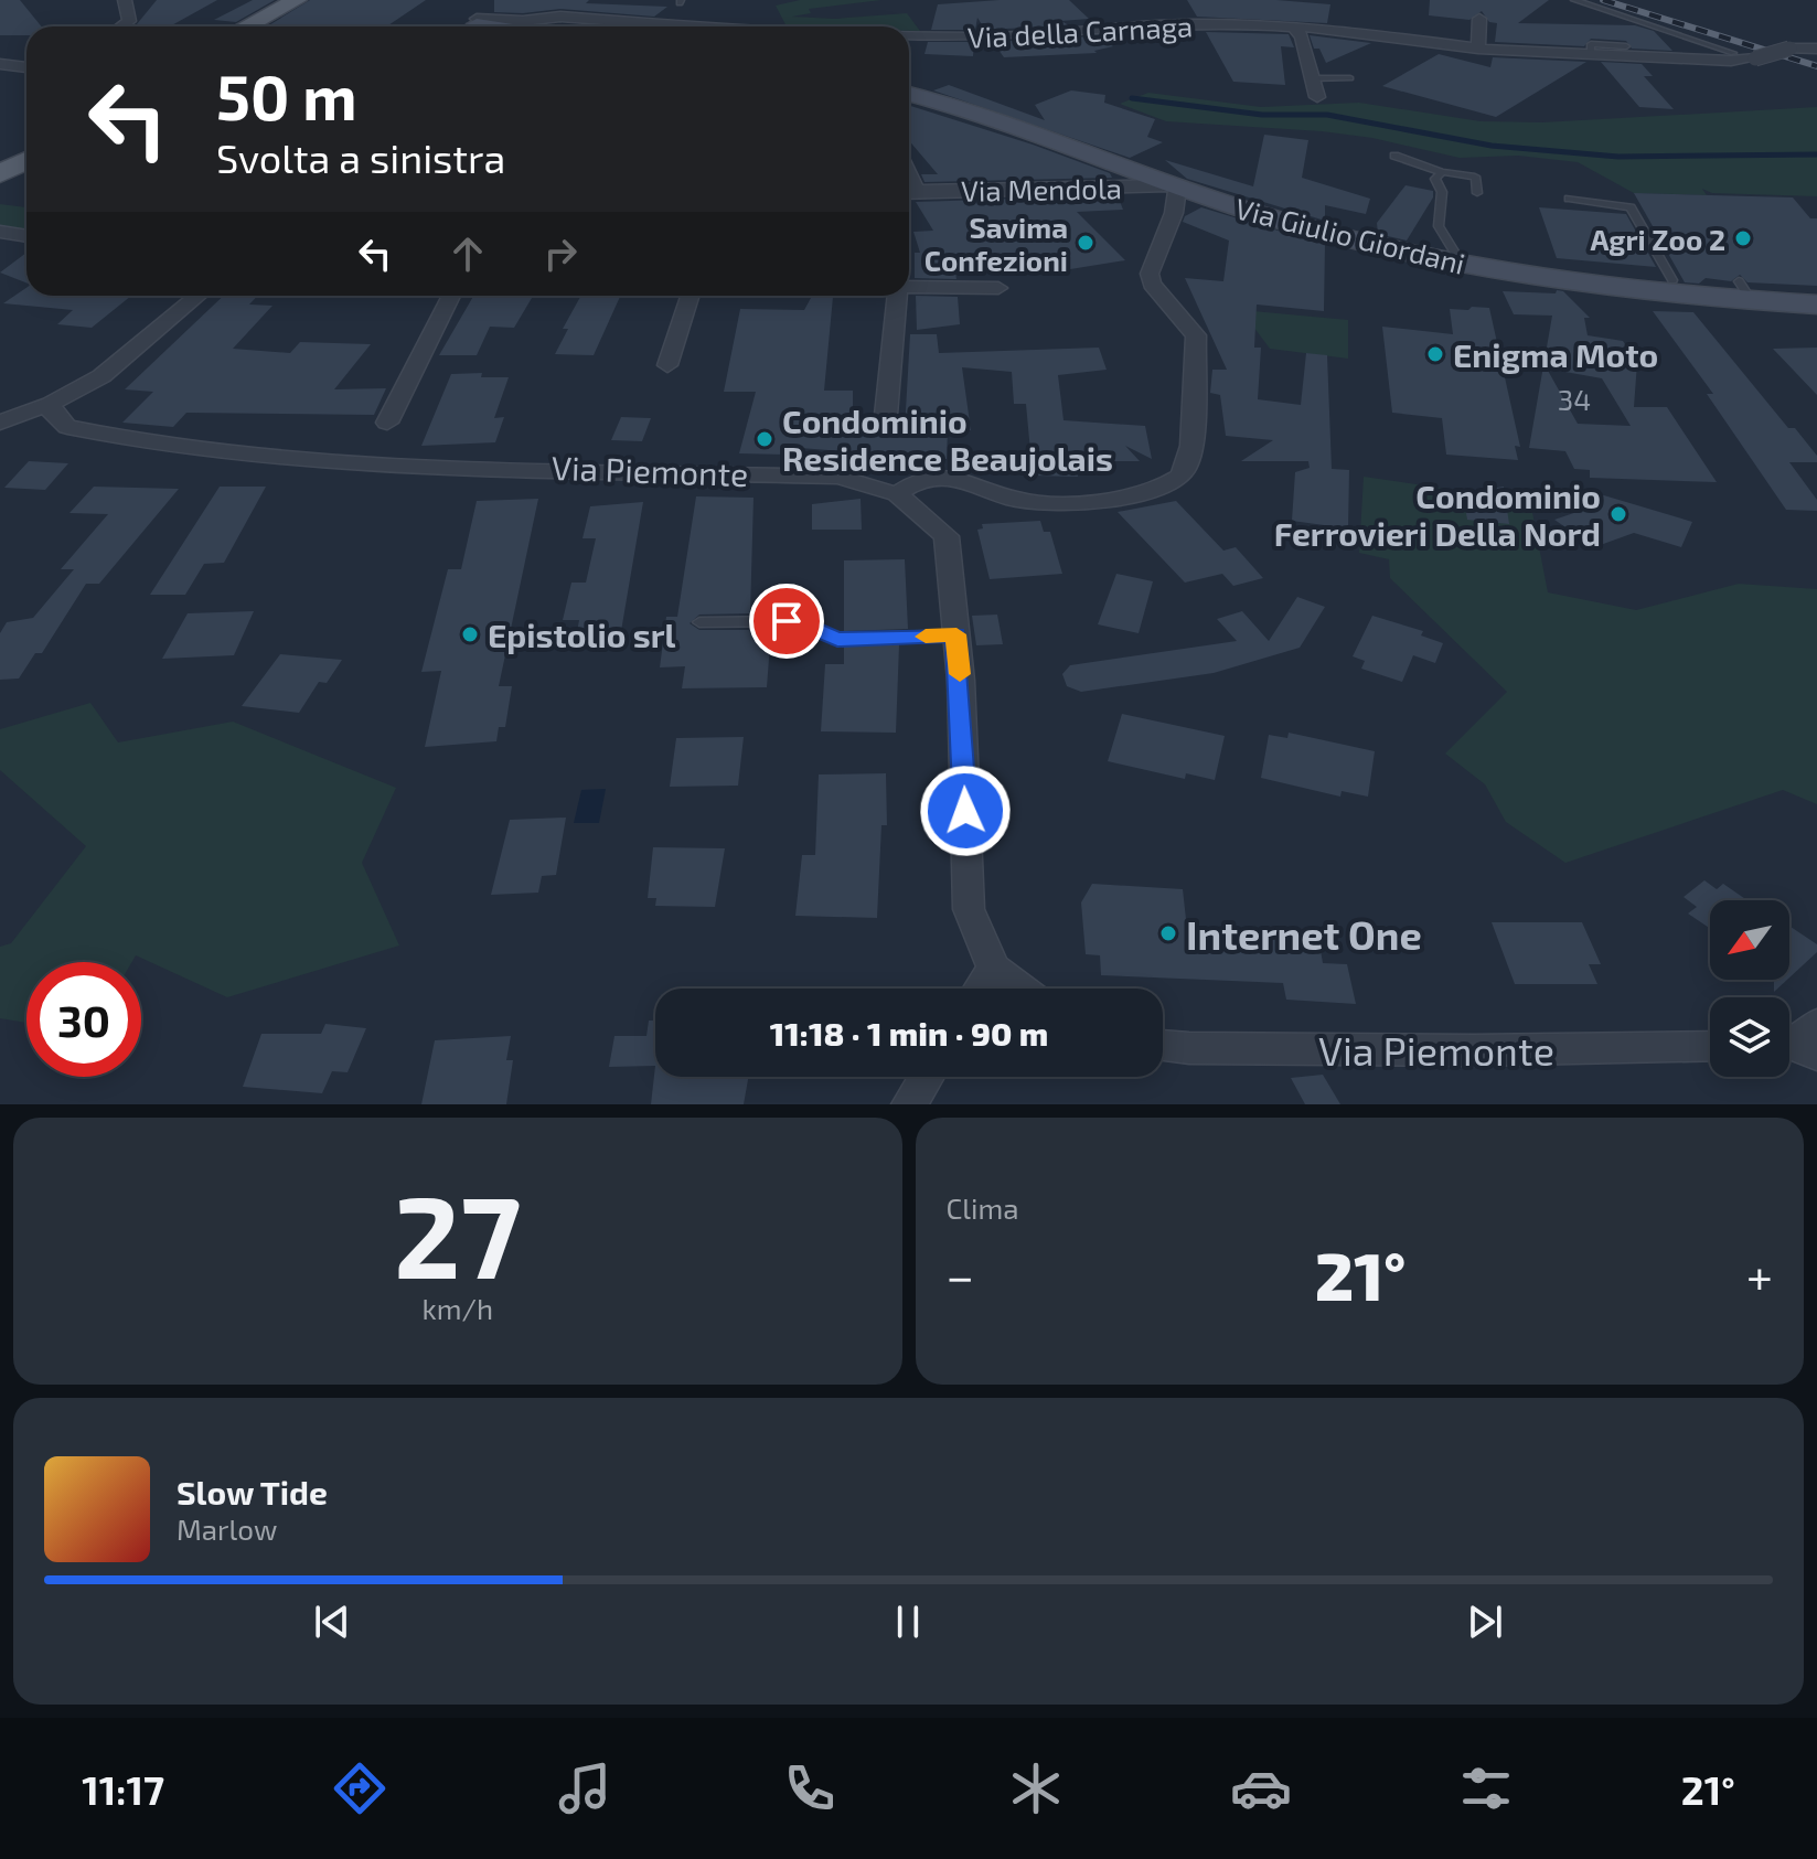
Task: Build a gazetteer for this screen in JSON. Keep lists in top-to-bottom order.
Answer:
{
  "streets": {
    "street": [
      "Via della Carnaga",
      "Via Mendola",
      "Via Giulio Giordani",
      "Via Piemonte"
    ]
  },
  "crossings": [
    ["Via Mendola", "Via Giulio Giordani"]
  ],
  "places": [
    "Agri Zoo 2",
    "Savima Confezioni",
    "Enigma Moto",
    "Condominio Residence Beaujolais",
    "Condominio Ferrovieri Della Nord",
    "Epistolio srl",
    "Internet One"
  ],
  "house_numbers": ["34"],
  "north": "bottom left",
  "page": {
    "turn": ["50 m", "Svolta a sinistra"],
    "limit": "30",
    "trip": "11:18 · 1 min · 90 m",
    "tile": [
      ["27", "km/h"],
      "Clima"
    ],
    "heat": ["−", "21°", "+"],
    "song": ["Slow Tide", "Marlow"],
    "tabs": ["11:17", "21°"]
  }
}
